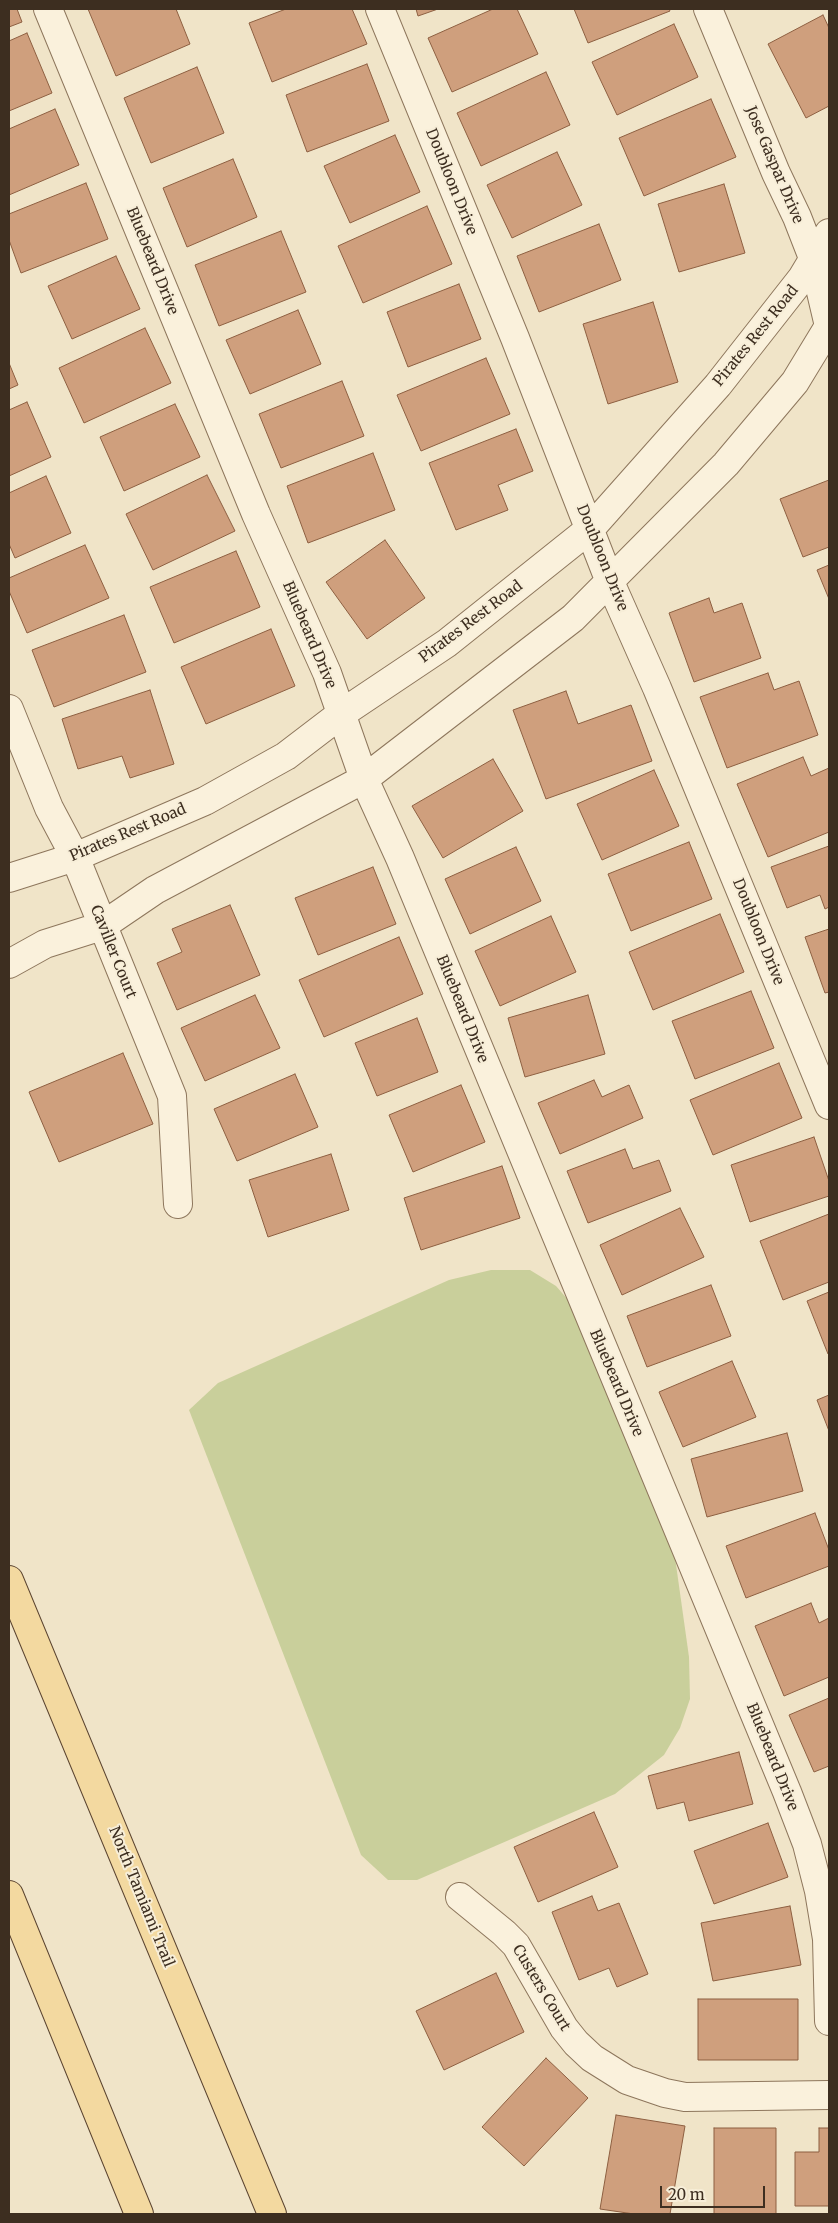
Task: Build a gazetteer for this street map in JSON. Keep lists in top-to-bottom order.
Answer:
{
  "streets": {
    "main road": ["North Tamiami Trail"],
    "street": [
      "Jose Gaspar Drive",
      "Doubloon Drive",
      "Bluebeard Drive",
      "Pirates Rest Road",
      "Caviller Court",
      "Custers Court"
    ]
  },
  "crossings": [
    ["Jose Gaspar Drive", "Pirates Rest Road"],
    ["Doubloon Drive", "Pirates Rest Road"],
    ["Bluebeard Drive", "Pirates Rest Road"],
    ["Pirates Rest Road", "Caviller Court"]
  ],
  "scale_bar": "20 m"
}
